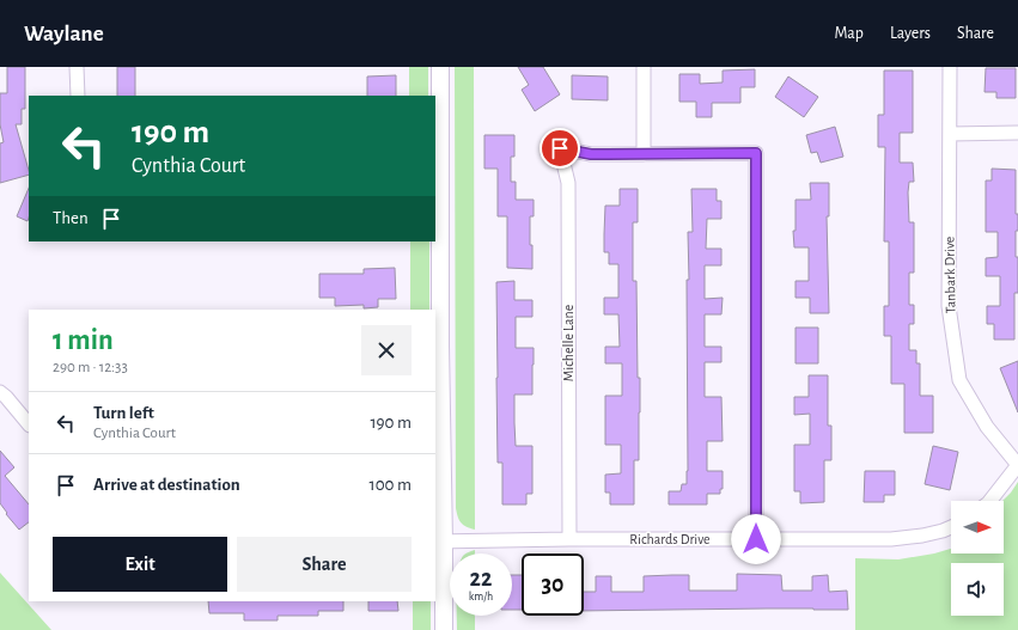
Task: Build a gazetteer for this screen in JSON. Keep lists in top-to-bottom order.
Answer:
{
  "streets": {
    "street": ["Tanbark Drive", "Michelle Lane", "Richards Drive"]
  },
  "crossings": [
    ["Michelle Lane", "Richards Drive"]
  ],
  "north": "right",
  "page": {
    "header": "Waylane",
    "nav": ["Map", "Layers", "Share"],
    "turn": ["190 m", "Cynthia Court"],
    "then": "Then",
    "heading": ["1 min", "290 m · 12:33"],
    "list": [
      {
        "name": "Turn left",
        "note": "Cynthia Court",
        "value": "190 m"
      },
      {
        "name": "Arrive at destination",
        "value": "100 m"
      }
    ],
    "buttons": ["Exit", "Share"],
    "speed": "22 km/h",
    "limit": "30"
  }
}
